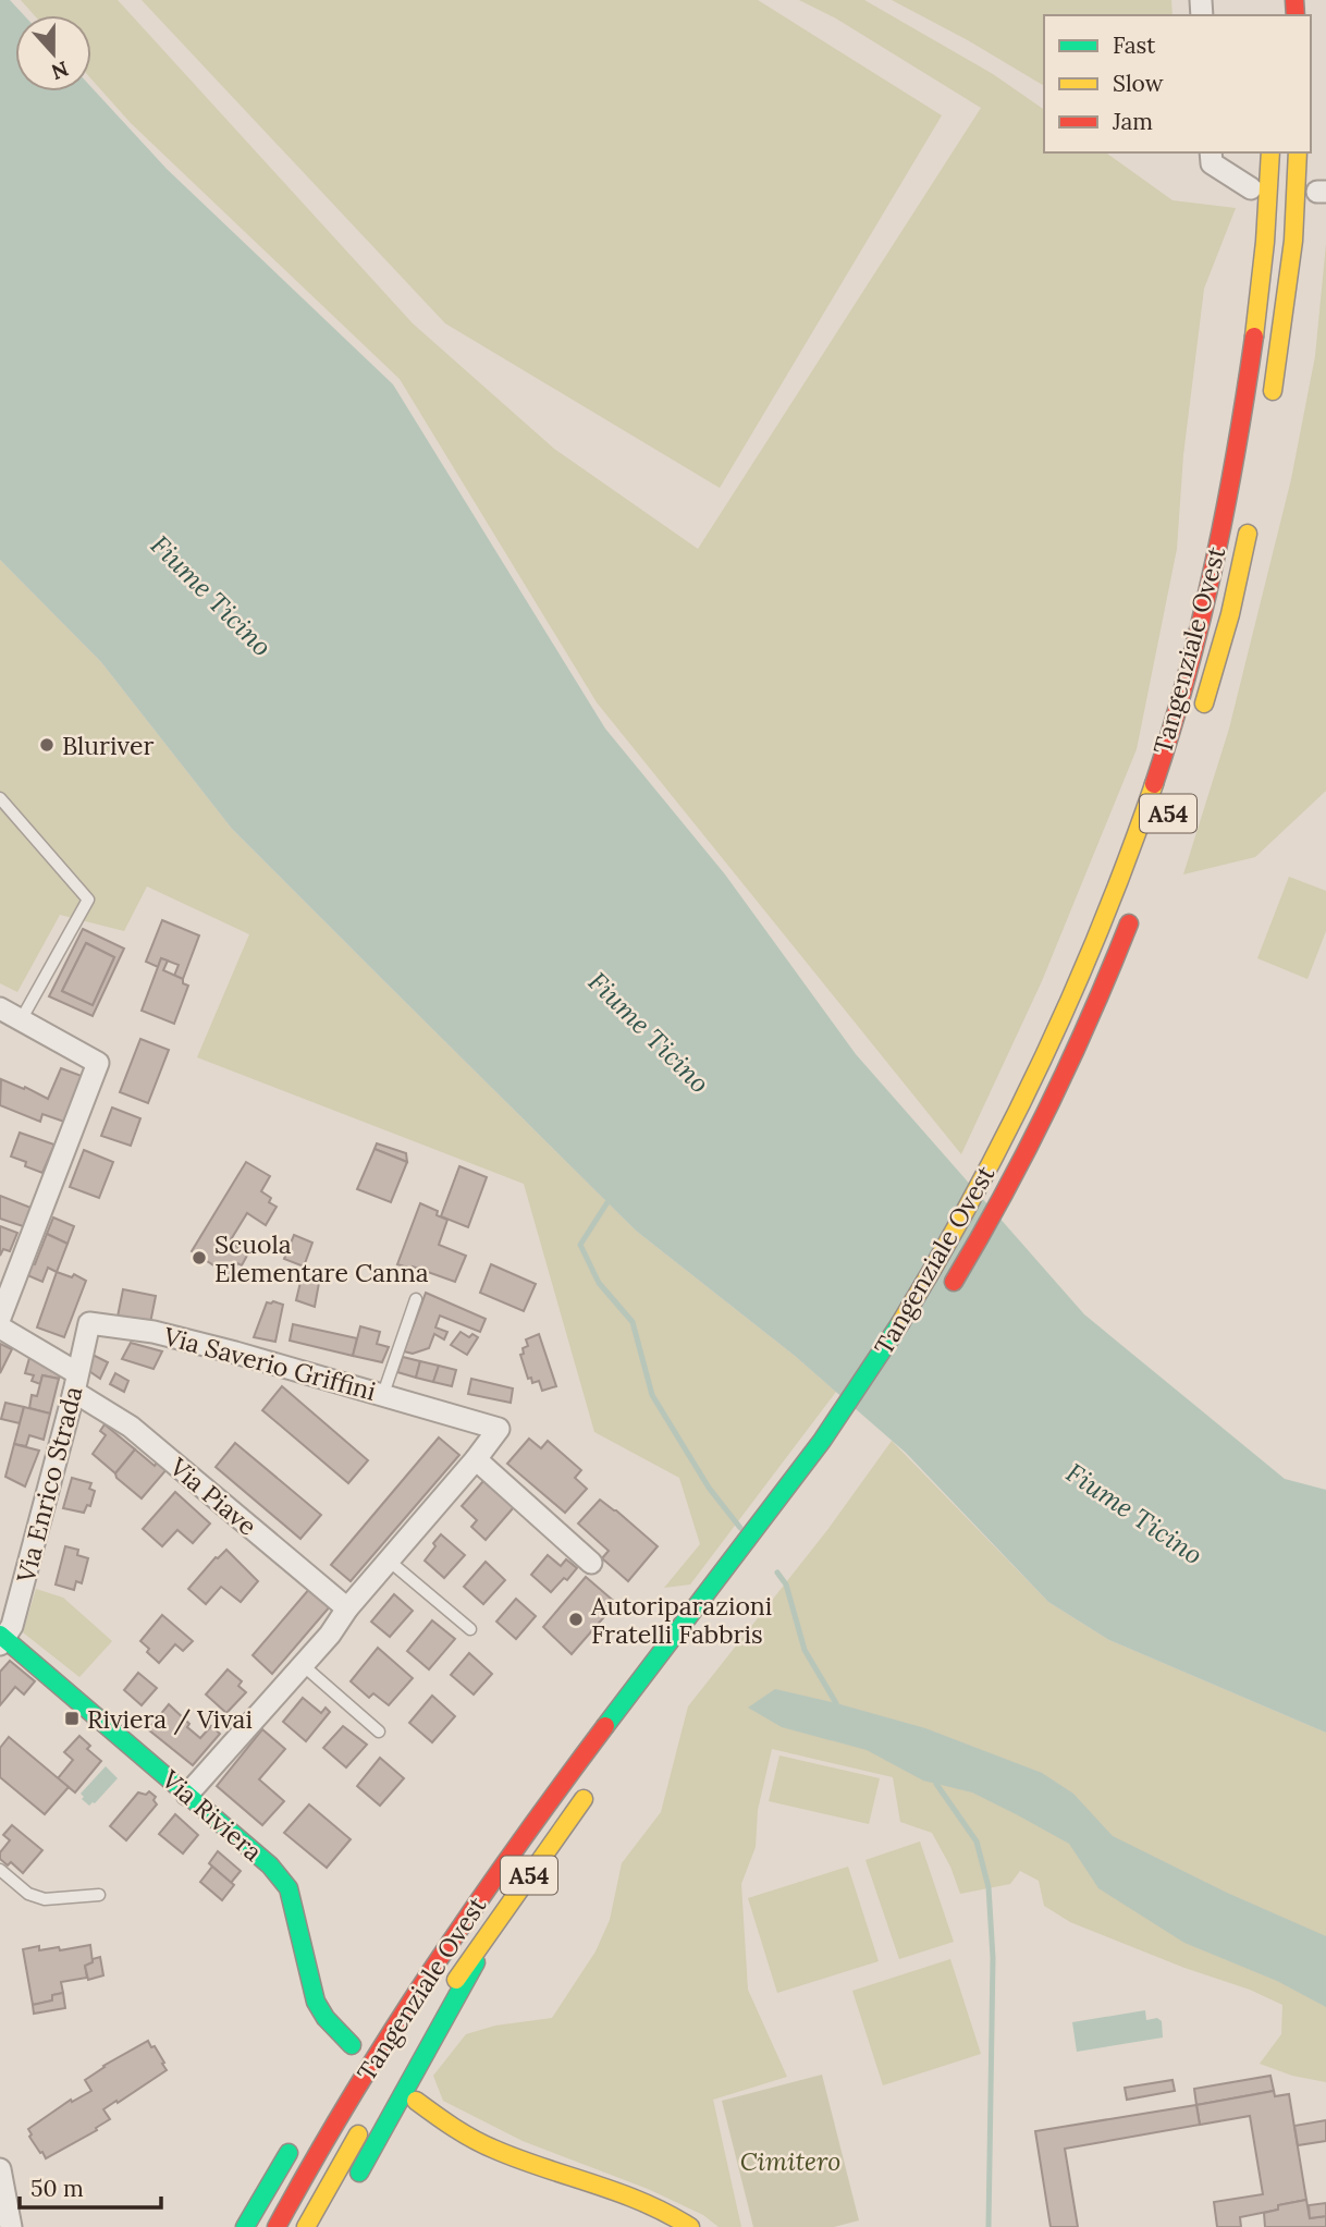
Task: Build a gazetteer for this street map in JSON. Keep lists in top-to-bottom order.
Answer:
{
  "streets": {
    "main road": ["Tangenziale Ovest", "A54", "Via Riviera"],
    "street": ["Via Saverio Griffini", "Via Enrico Strada", "Via Piave"]
  },
  "crossings": [
    ["Via Saverio Griffini", "Via Enrico Strada"],
    ["Via Saverio Griffini", "Via Piave"],
    ["Via Enrico Strada", "Via Piave"],
    ["Via Enrico Strada", "Via Riviera"]
  ],
  "water": ["Fiume Ticino"],
  "parks": ["Cimitero"],
  "places": {
    "other": ["Bluriver", "Scuola Elementare Canna", "Autoriparazioni Fratelli Fabbris"],
    "transit": ["Riviera / Vivai"]
  },
  "legend": ["Fast", "Slow", "Jam"],
  "scale_bar": "50 m",
  "north": "bottom"
}
